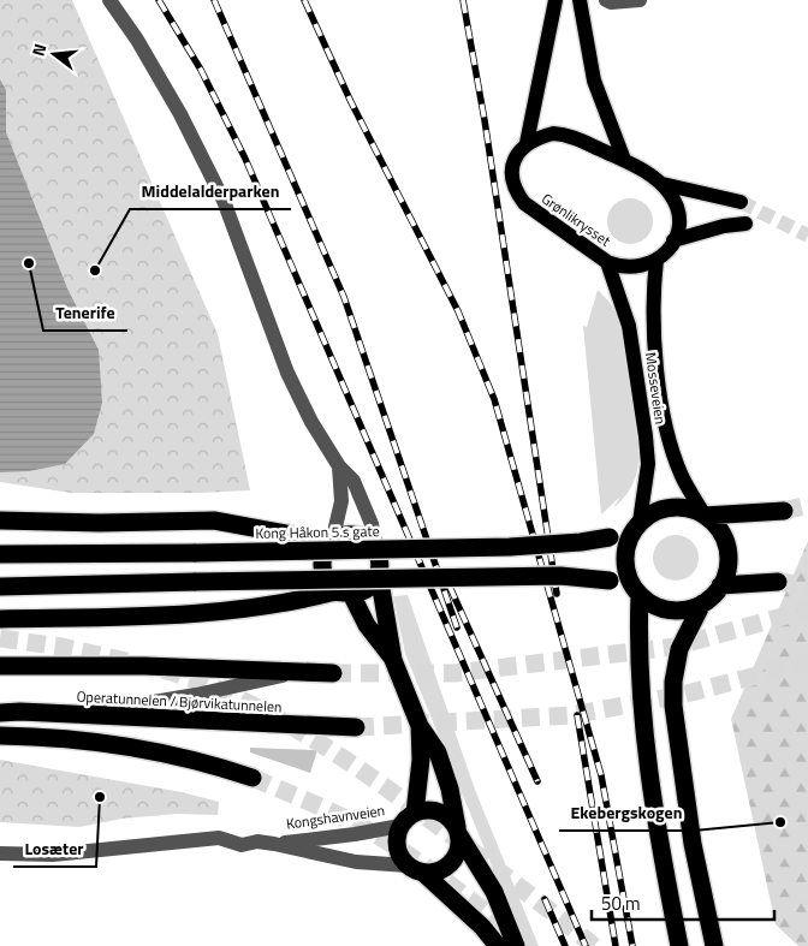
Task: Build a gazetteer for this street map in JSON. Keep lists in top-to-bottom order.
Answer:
{
  "streets": {
    "highway": ["Kong Håkon 5.s gate", "Operatunnelen / Bjørvikatunnelen"],
    "main road": ["Grønlikrysset", "Mosseveien"],
    "street": ["Kongshavnveien"]
  },
  "crossings": [
    ["Grønlikrysset", "Mosseveien"],
    ["Mosseveien", "Kong Håkon 5.s gate"]
  ],
  "places": [
    "Tenerife",
    "Middelalderparken",
    "Losæter",
    "Ekebergskogen"
  ],
  "scale_bar": "50 m",
  "north": "left"
}
